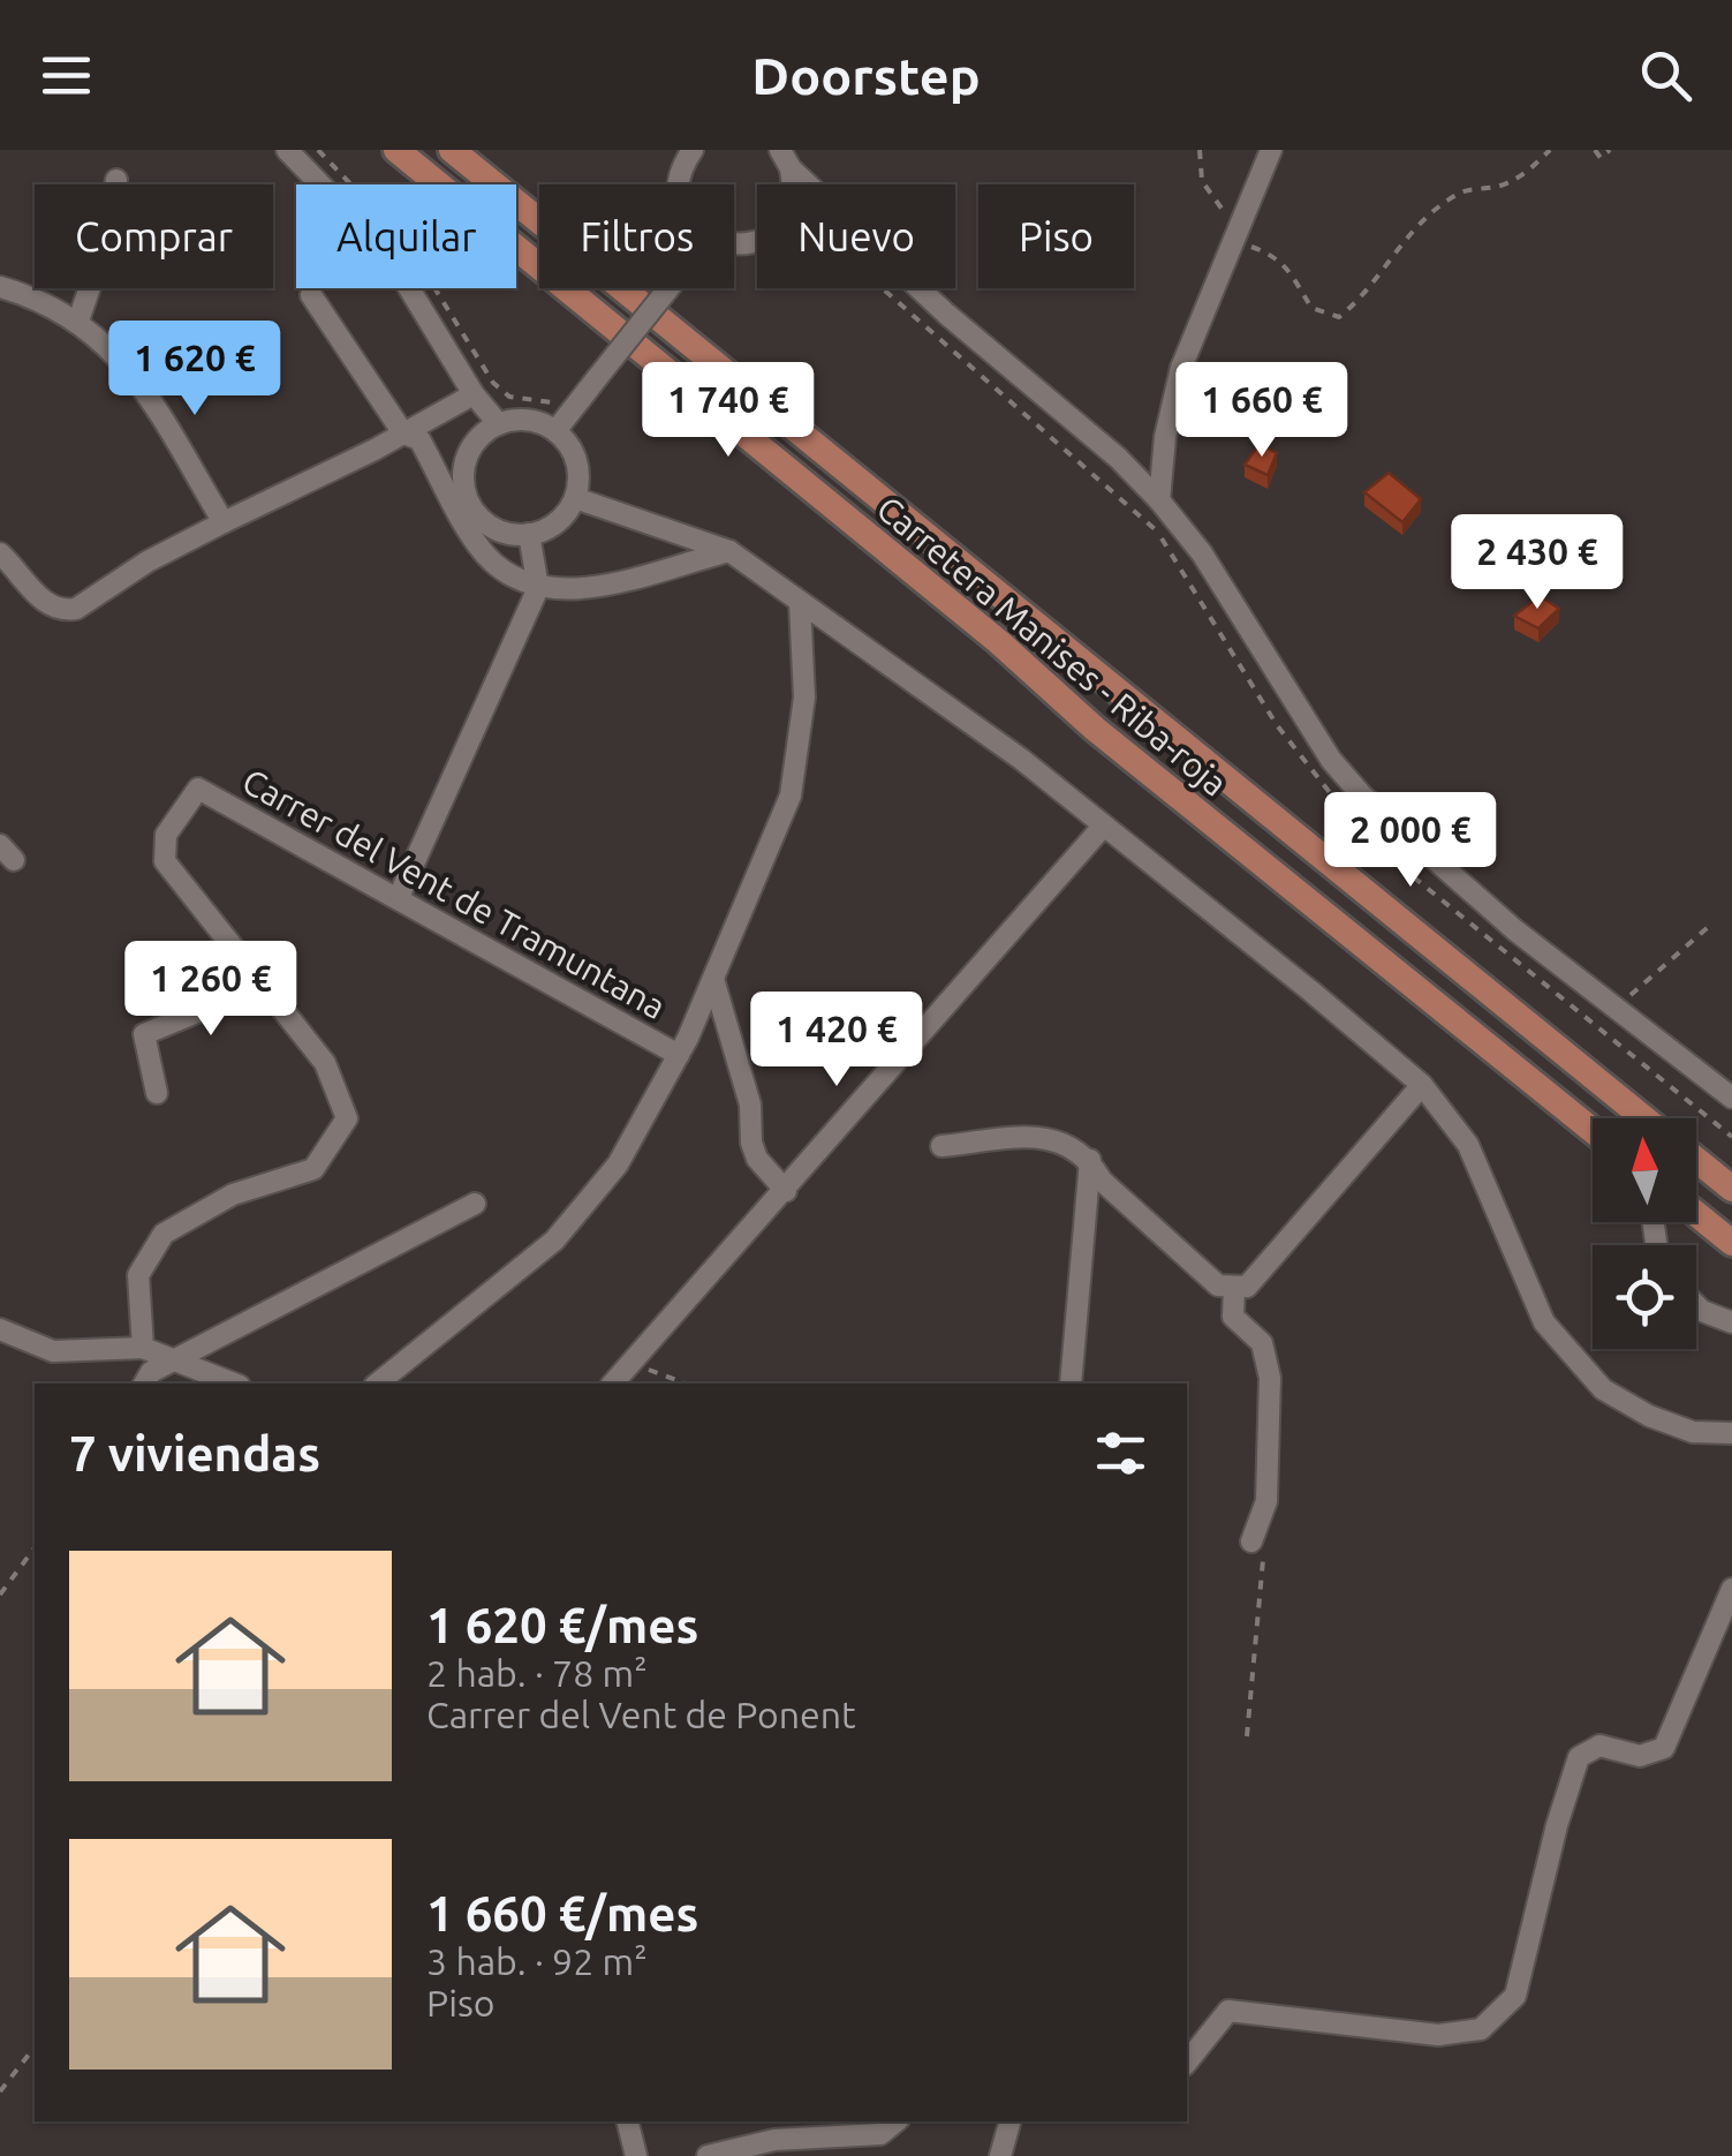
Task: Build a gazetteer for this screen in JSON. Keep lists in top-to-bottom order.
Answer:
{
  "streets": {
    "main road": ["Carretera Manises - Riba-roja"],
    "street": ["Carrer del Vent de Tramuntana"]
  },
  "north": "top",
  "page": {
    "header": "Doorstep",
    "chip": [
      "Comprar",
      "Alquilar",
      "Filtros",
      "Nuevo",
      "Piso"
    ],
    "price": [
      "1 620 €",
      "1 740 €",
      "1 660 €",
      "2 430 €",
      "2 000 €",
      "1 260 €",
      "1 420 €"
    ],
    "heading": "7 viviendas",
    "list": [
      {
        "name": "1 620 €/mes",
        "note": "2 hab. · 78 m² · Carrer del Vent de Ponent"
      },
      {
        "name": "1 660 €/mes",
        "note": "3 hab. · 92 m² · Piso"
      }
    ]
  }
}
